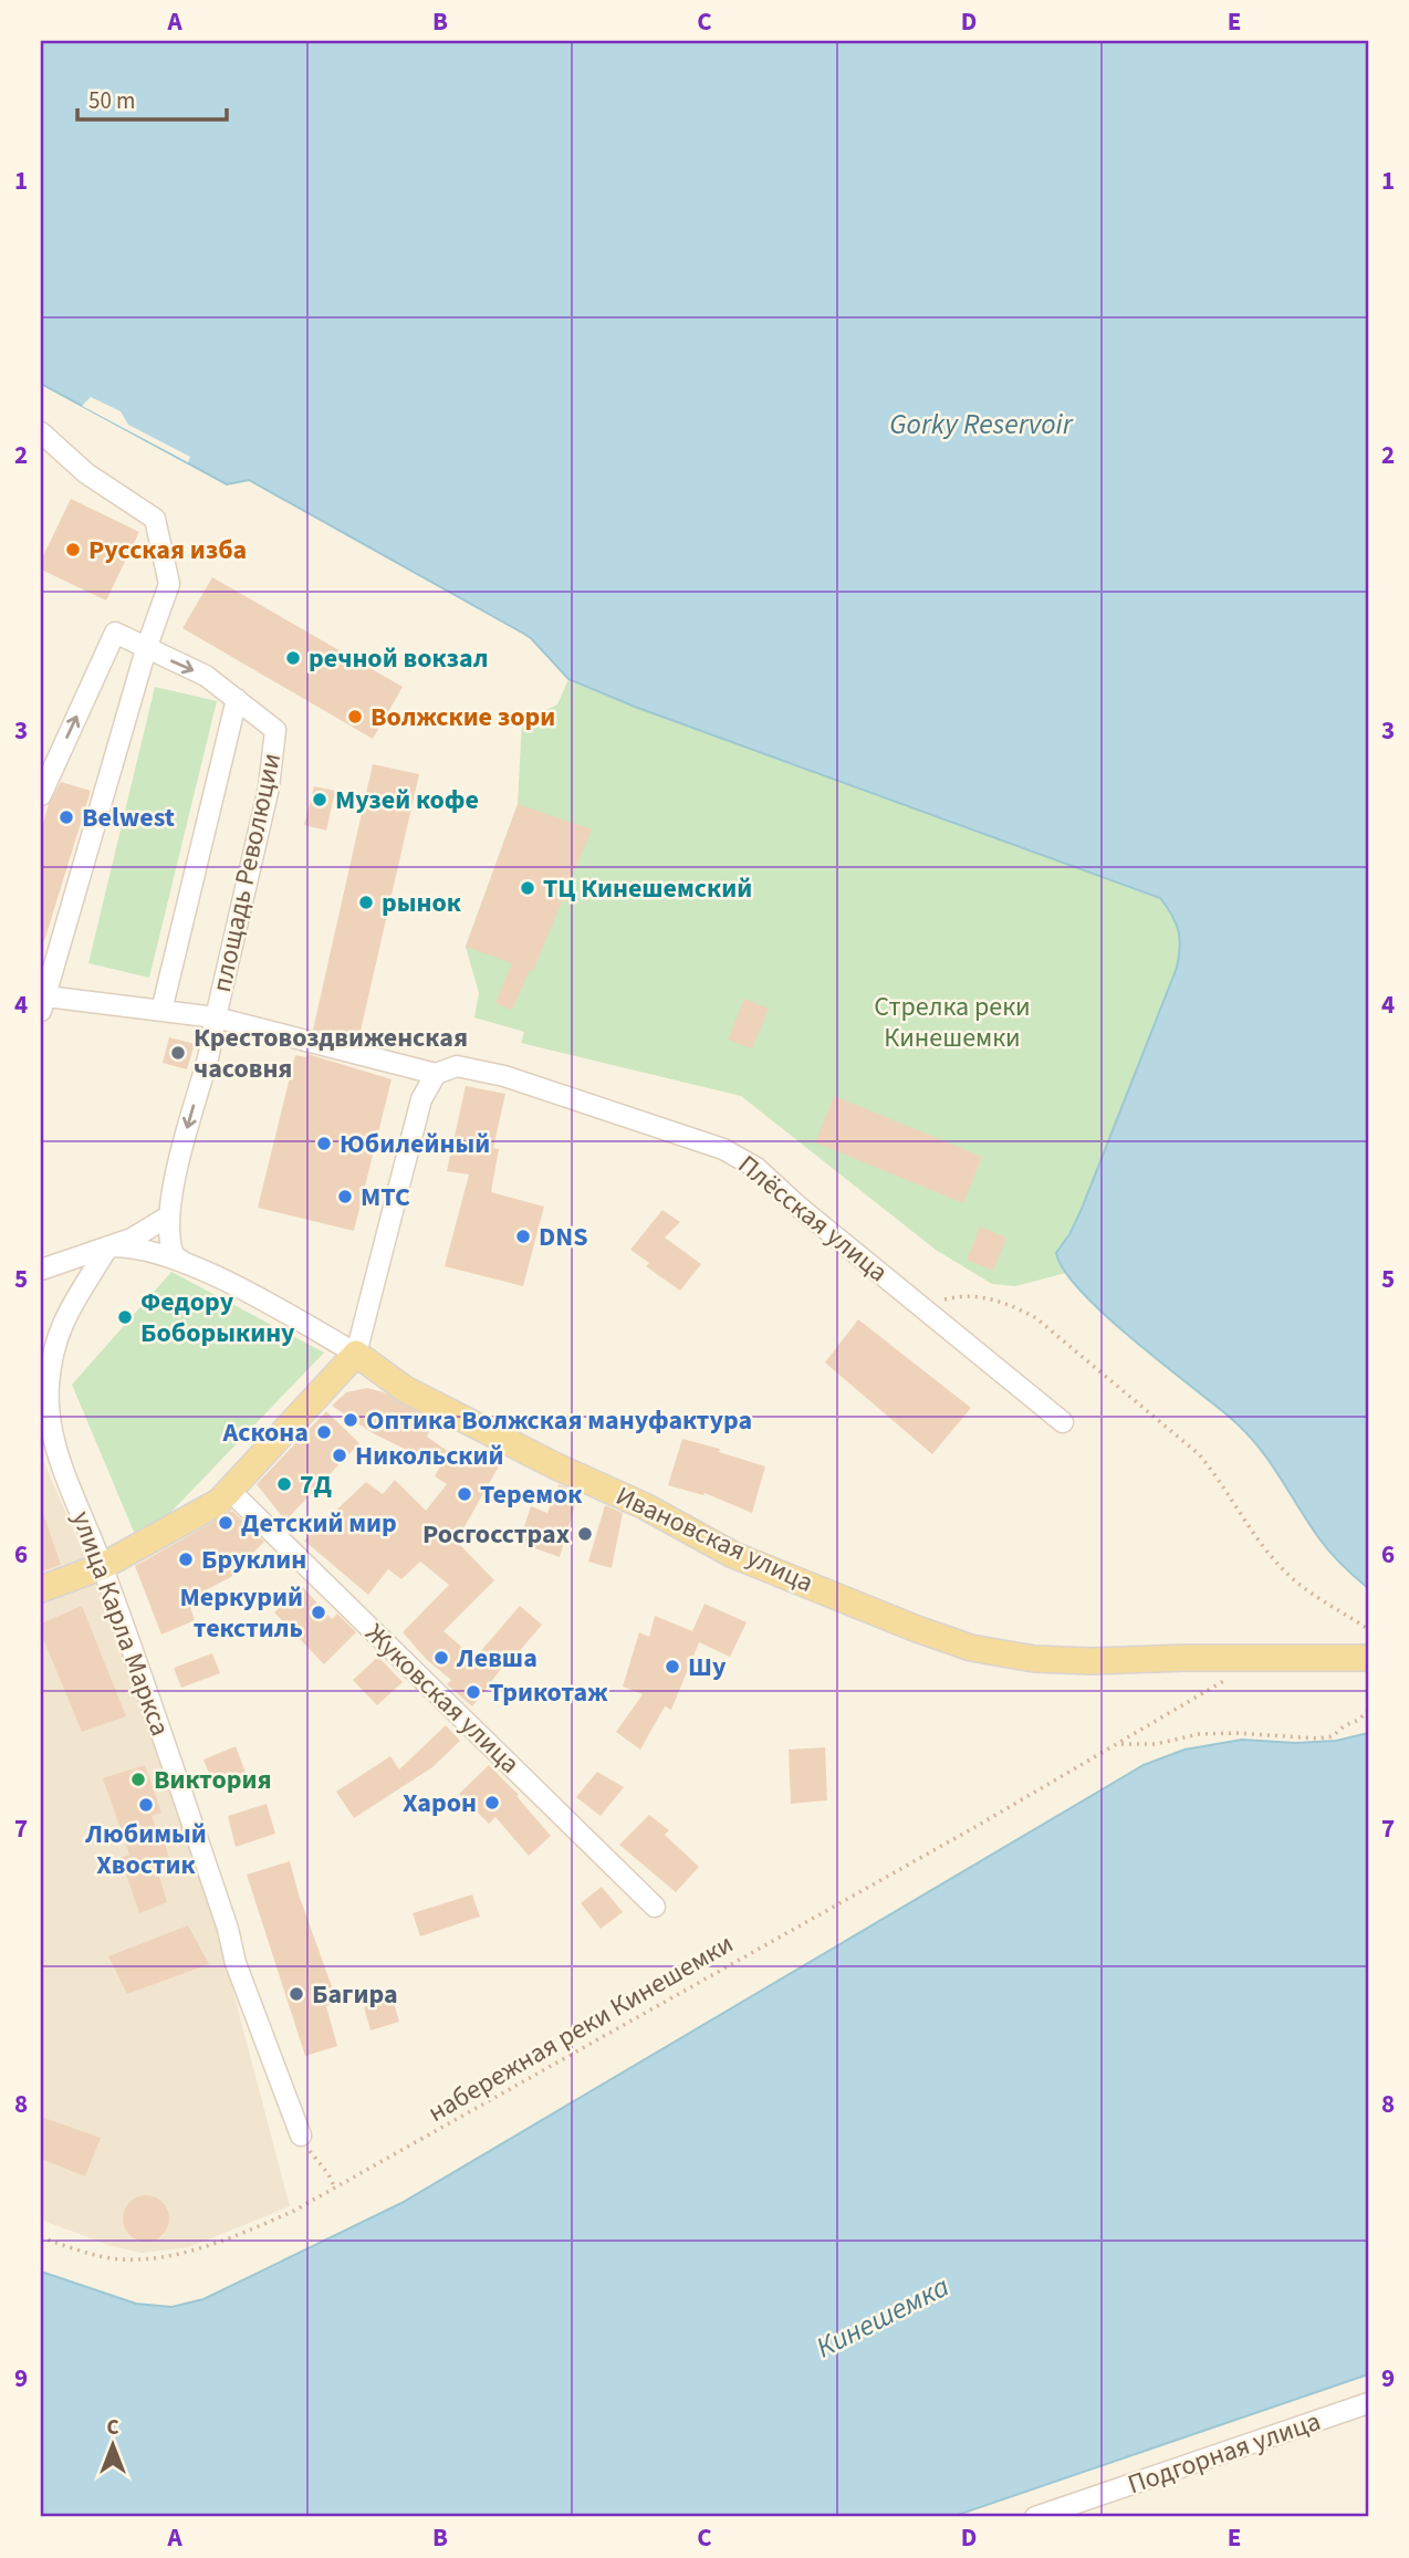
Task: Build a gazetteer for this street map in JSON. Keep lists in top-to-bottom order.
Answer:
{
  "streets": {
    "main road": ["Ивановская улица"],
    "street": [
      "площадь Революции",
      "Плёсская улица",
      "улица Карла Маркса",
      "Жуковская улица",
      "Подгорная улица"
    ],
    "path": ["набережная реки Кинешемки"]
  },
  "crossings": [
    ["площадь Революции", "Плёсская улица"],
    ["Ивановская улица", "улица Карла Маркса"]
  ],
  "water": ["Gorky Reservoir", "Кинешемка"],
  "parks": ["Стрелка реки Кинешемки"],
  "places": [
    "Русская изба",
    "речной вокзал",
    "Волжские зори",
    "Музей кофе",
    "Belwest",
    "ТЦ Кинешемский",
    "рынок",
    "Крестовоздвиженская часовня",
    "Юбилейный",
    "МТС",
    "DNS",
    "Федору Боборыкину",
    "Оптика Волжская мануфактура",
    "Аскона",
    "Никольский",
    "7Д",
    "Теремок",
    "Детский мир",
    "Росгосстрах",
    "Бруклин",
    "Меркурий текстиль",
    "Левша",
    "Шу",
    "Трикотаж",
    "Виктория",
    "Харон",
    "Любимый Хвостик",
    "Багира"
  ],
  "scale_bar": "50 m",
  "north": "top",
  "grid": {
    "columns": [
      "A",
      "B",
      "C",
      "D",
      "E"
    ],
    "rows": [
      "1",
      "2",
      "3",
      "4",
      "5",
      "6",
      "7",
      "8",
      "9"
    ]
  }
}
